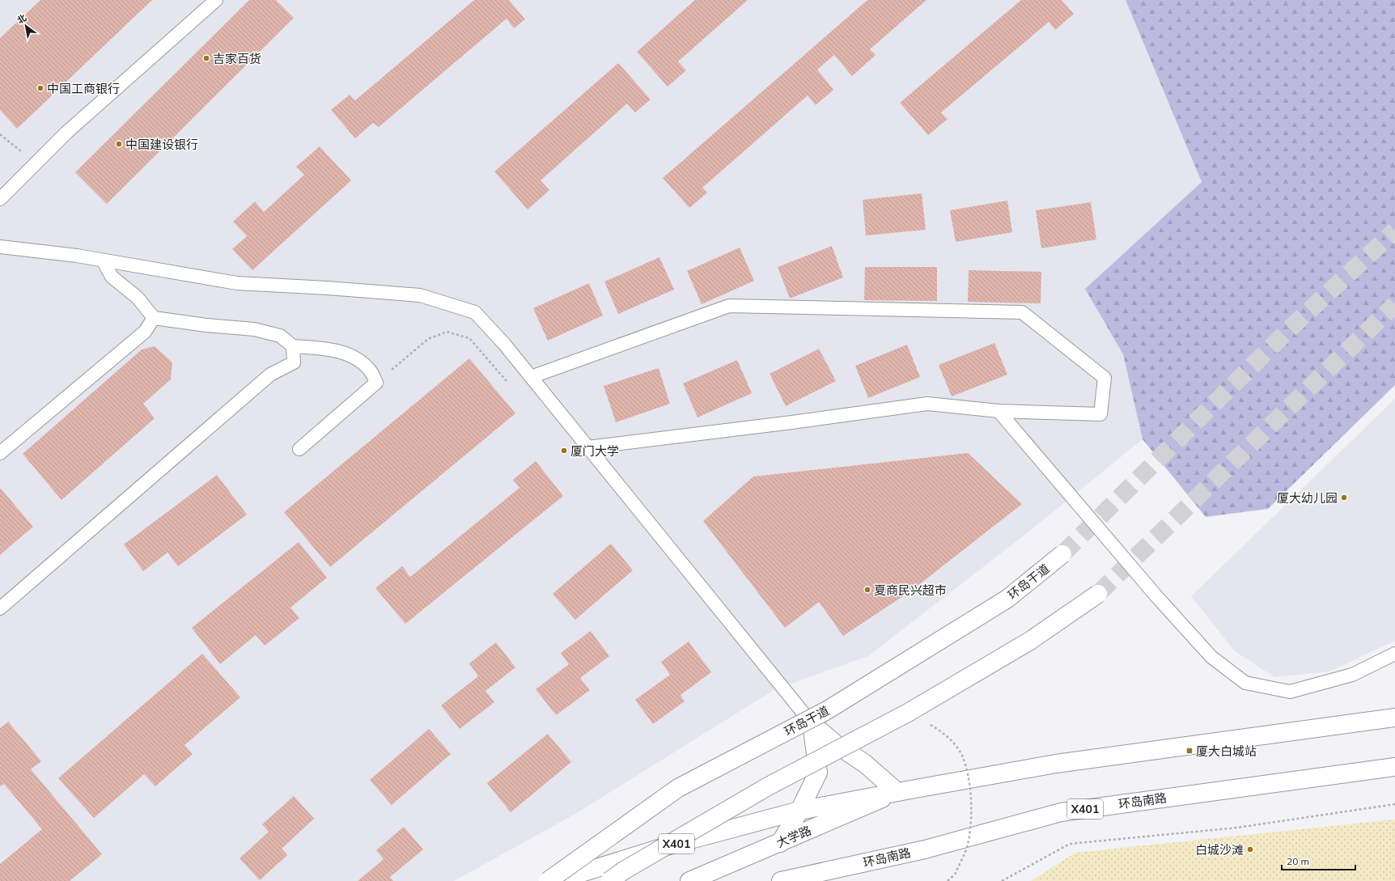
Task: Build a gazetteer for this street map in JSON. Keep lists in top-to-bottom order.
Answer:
{
  "streets": {
    "main road": [
      "环岛干道",
      "环岛南路",
      "X401",
      "大学路"
    ]
  },
  "crossings": [
    ["X401", "大学路"]
  ],
  "places": {
    "other": [
      "吉家百货",
      "中国工商银行",
      "中国建设银行",
      "厦门大学",
      "厦大幼儿园",
      "夏商民兴超市",
      "白城沙滩"
    ],
    "transit": ["厦大白城站"]
  },
  "scale_bar": "20 m",
  "north": "top left"
}
